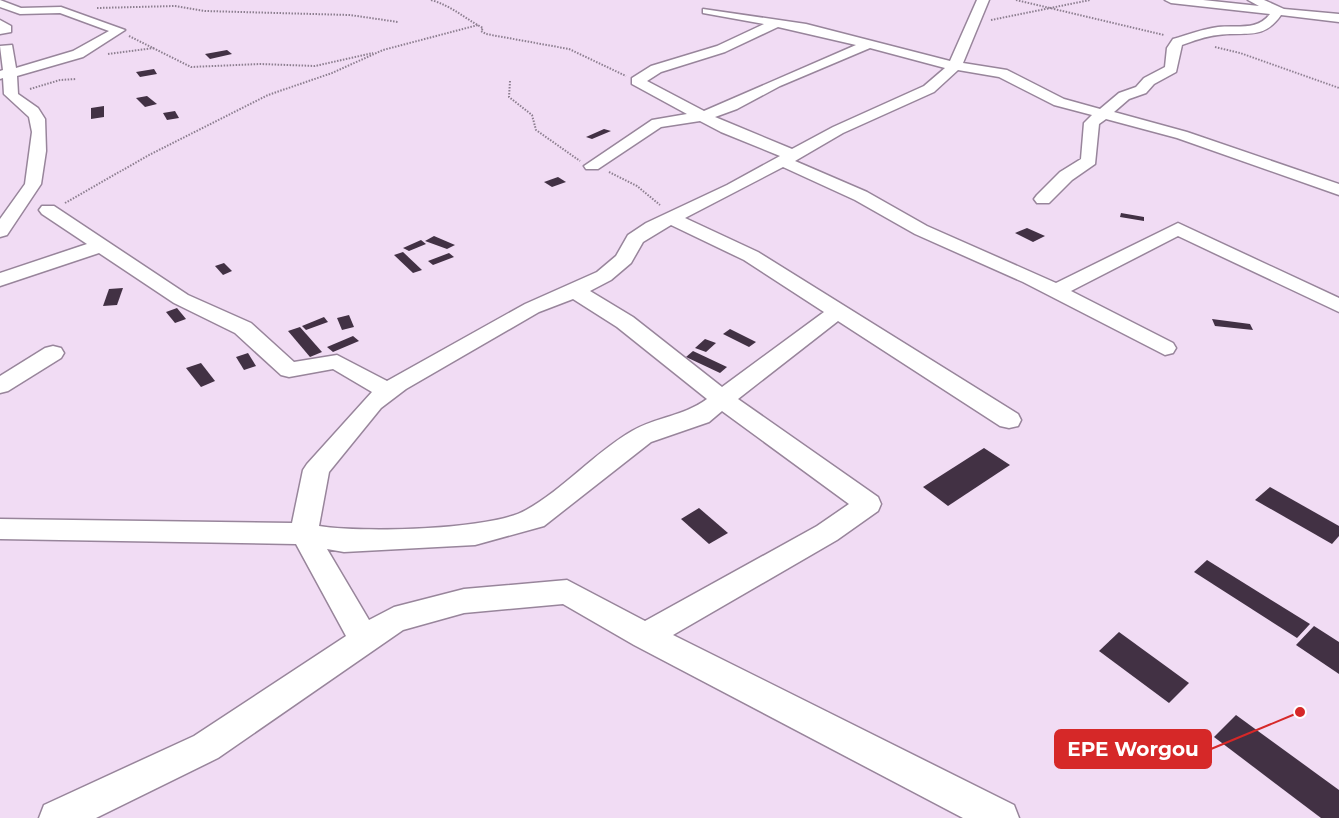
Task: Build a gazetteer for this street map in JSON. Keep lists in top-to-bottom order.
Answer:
{
  "places": ["EPE Worgou"]
}
